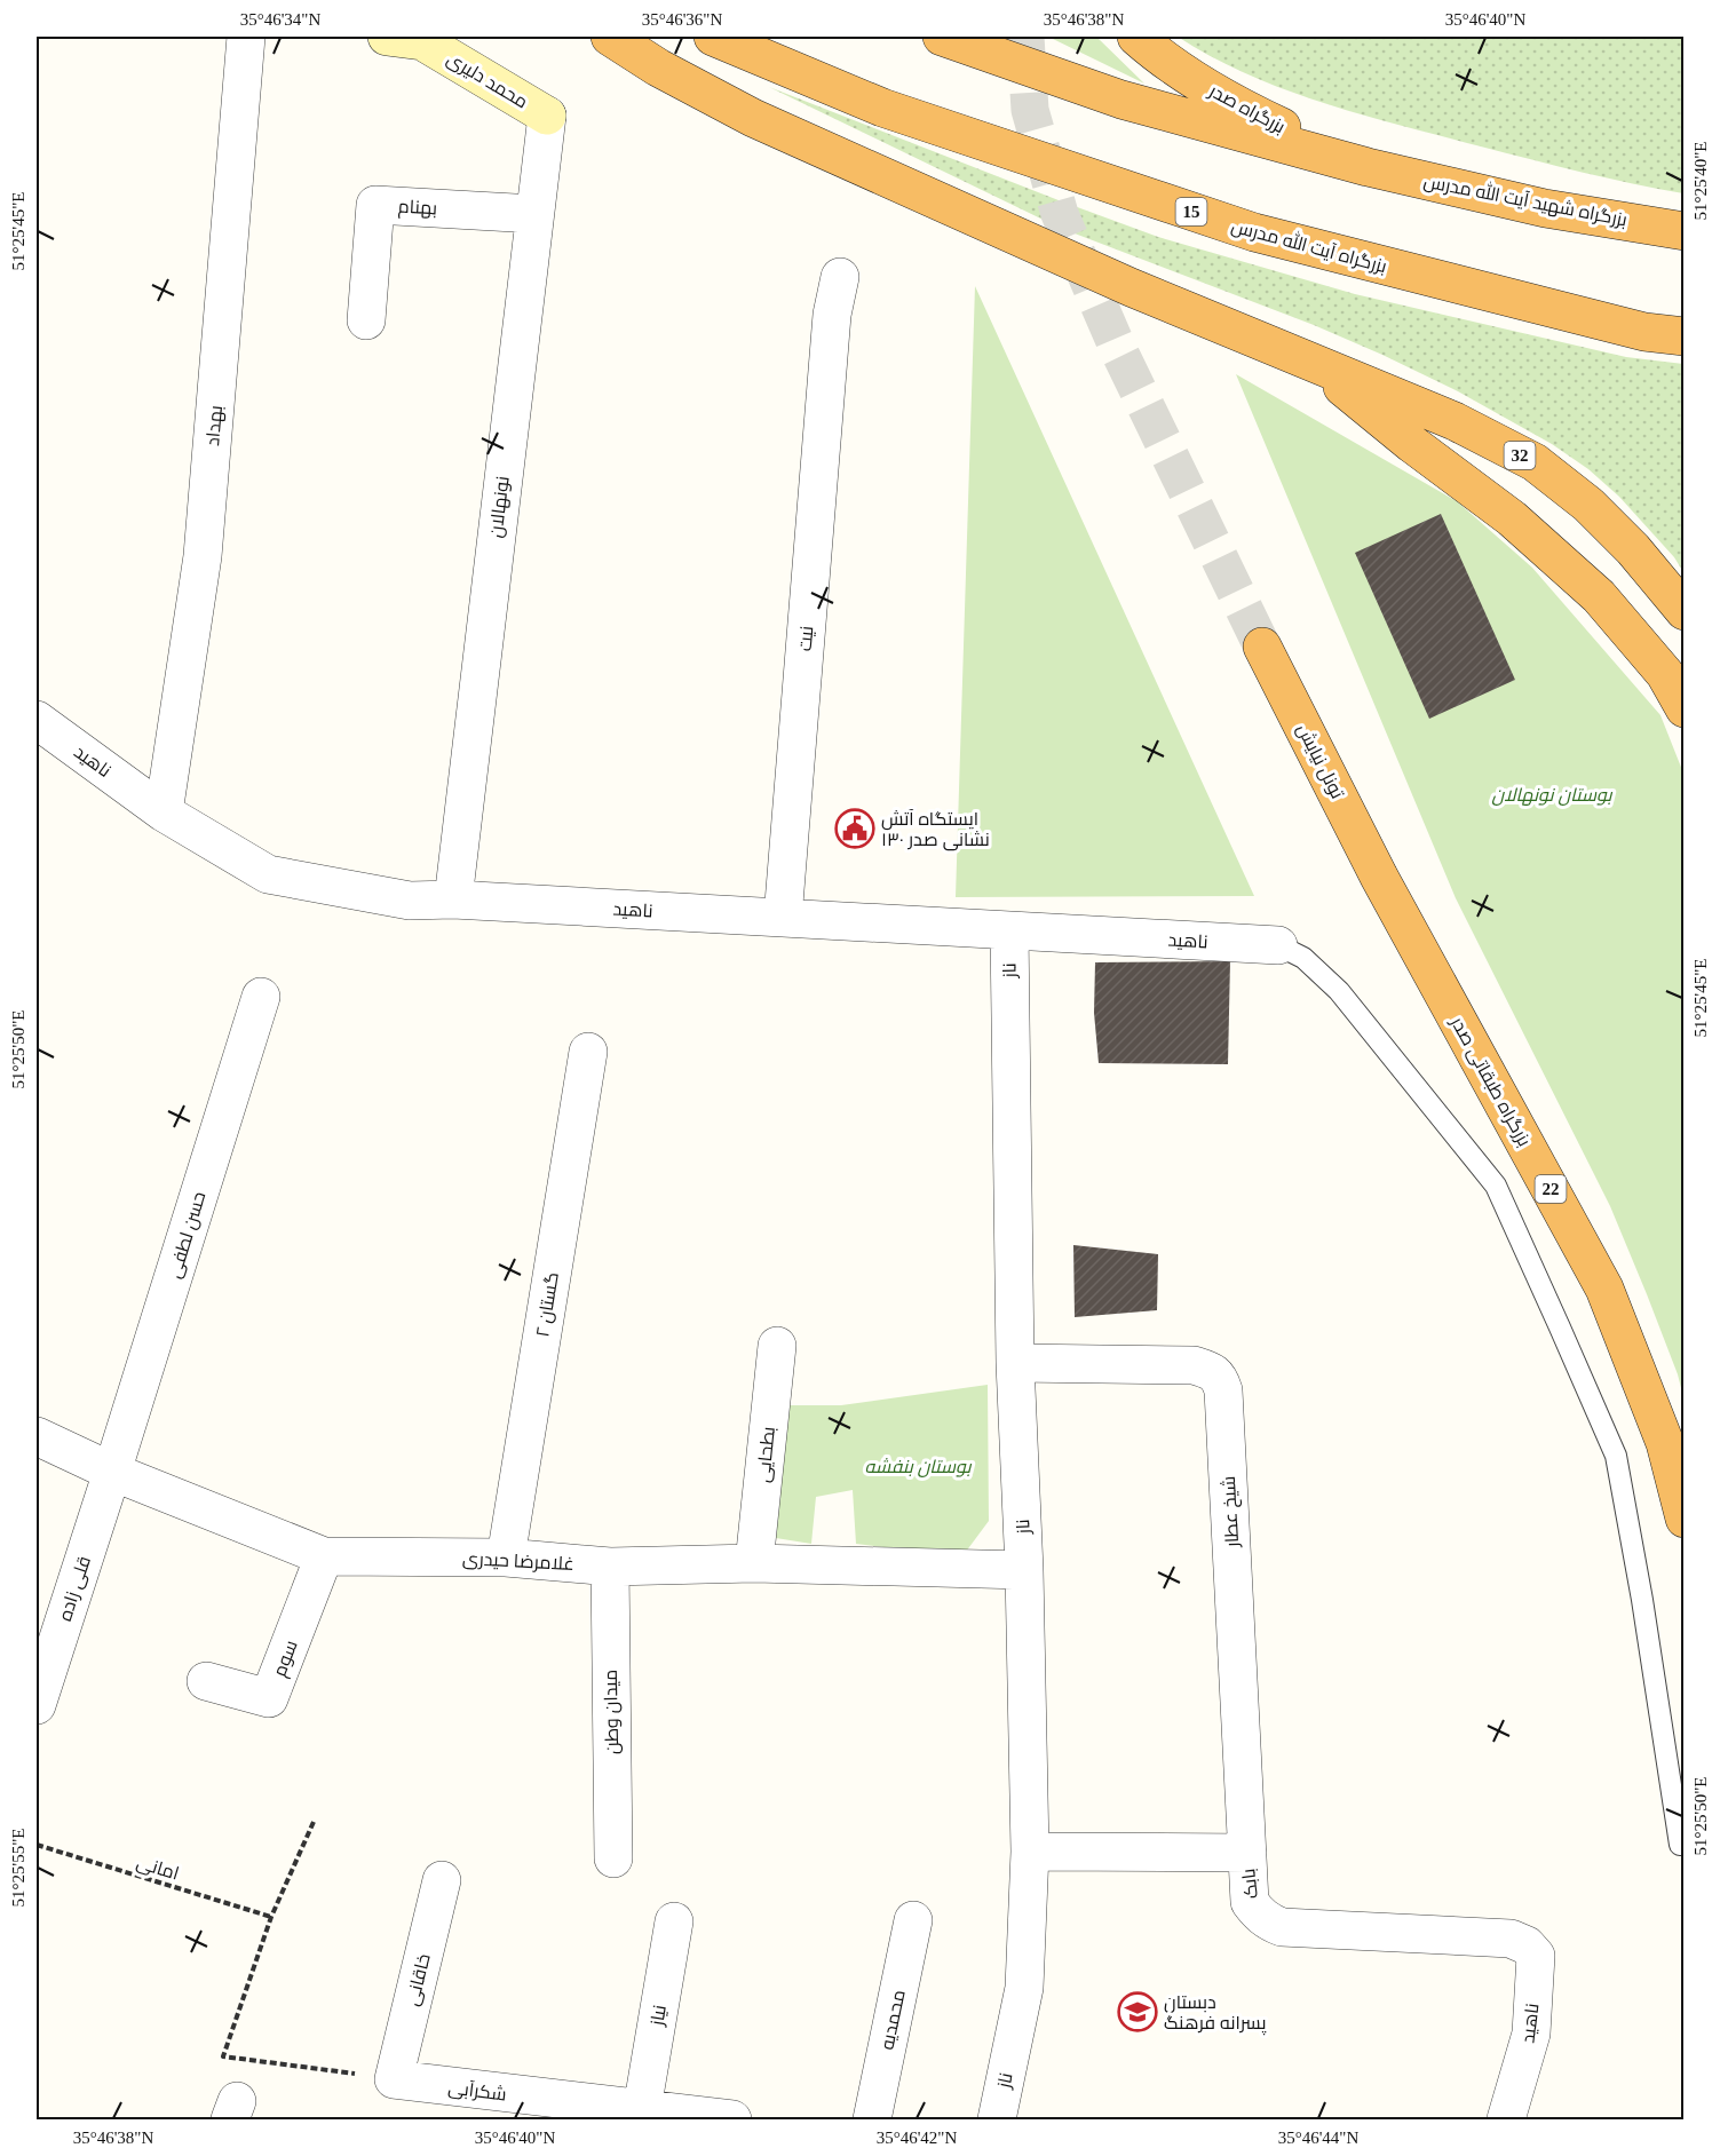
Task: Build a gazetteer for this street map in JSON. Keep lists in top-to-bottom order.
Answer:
{
  "streets": {
    "highway": [
      "بزرگراه صدر",
      "بزرگراه شهید آیت الله مدرس",
      "15",
      "بزرگراه آیت الله مدرس",
      "32",
      "تونل نیایش",
      "بزرگراه طبقاتی صدر",
      "22"
    ],
    "main road": ["محمد دلیری"],
    "street": [
      "بهنام",
      "بهداد",
      "نونهالان",
      "نیت",
      "ناهید",
      "ناز",
      "حسن لطفی",
      "گستان ۲",
      "بطحایی",
      "شیخ عطار",
      "غلامرضا حیدری",
      "قلی زاده",
      "سوم",
      "میدان وطن",
      "بابک",
      "خاقانی",
      "نیاز",
      "محمدیه",
      "شکرآبی"
    ],
    "path": ["امانی"]
  },
  "crossings": [
    ["محمد دلیری", "نونهالان"],
    ["بزرگراه صدر", "بزرگراه شهید آیت الله مدرس"],
    ["بهنام", "نونهالان"],
    ["بهداد", "ناهید"],
    ["نونهالان", "ناهید"],
    ["نیت", "ناهید"],
    ["ناهید", "ناز"],
    ["ناهید", "بابک"],
    ["تونل نیایش", "بزرگراه طبقاتی صدر"],
    ["ناز", "شیخ عطار"],
    ["ناز", "غلامرضا حیدری"],
    ["ناز", "بابک"],
    ["حسن لطفی", "غلامرضا حیدری"],
    ["حسن لطفی", "قلی زاده"],
    ["گستان ۲", "غلامرضا حیدری"],
    ["بطحایی", "غلامرضا حیدری"],
    ["شیخ عطار", "بابک"],
    ["غلامرضا حیدری", "قلی زاده"],
    ["غلامرضا حیدری", "سوم"],
    ["غلامرضا حیدری", "میدان وطن"],
    ["خاقانی", "شکرآبی"],
    ["نیاز", "شکرآبی"]
  ],
  "parks": ["بوستان نونهالان", "بوستان بنفشه"],
  "places": {
    "public building": ["ایستگاه آتش نشانی صدر ۱۳۰"],
    "school or university": ["دبستان پسرانه فرهنگ"]
  },
  "coordinates": [
    "35°46'34\"N",
    "35°46'36\"N",
    "35°46'38\"N",
    "35°46'40\"N",
    "51°25'40\"E",
    "51°25'45\"E",
    "51°25'50\"E",
    "51°25'55\"E",
    "35°46'42\"N",
    "35°46'44\"N"
  ]
}
